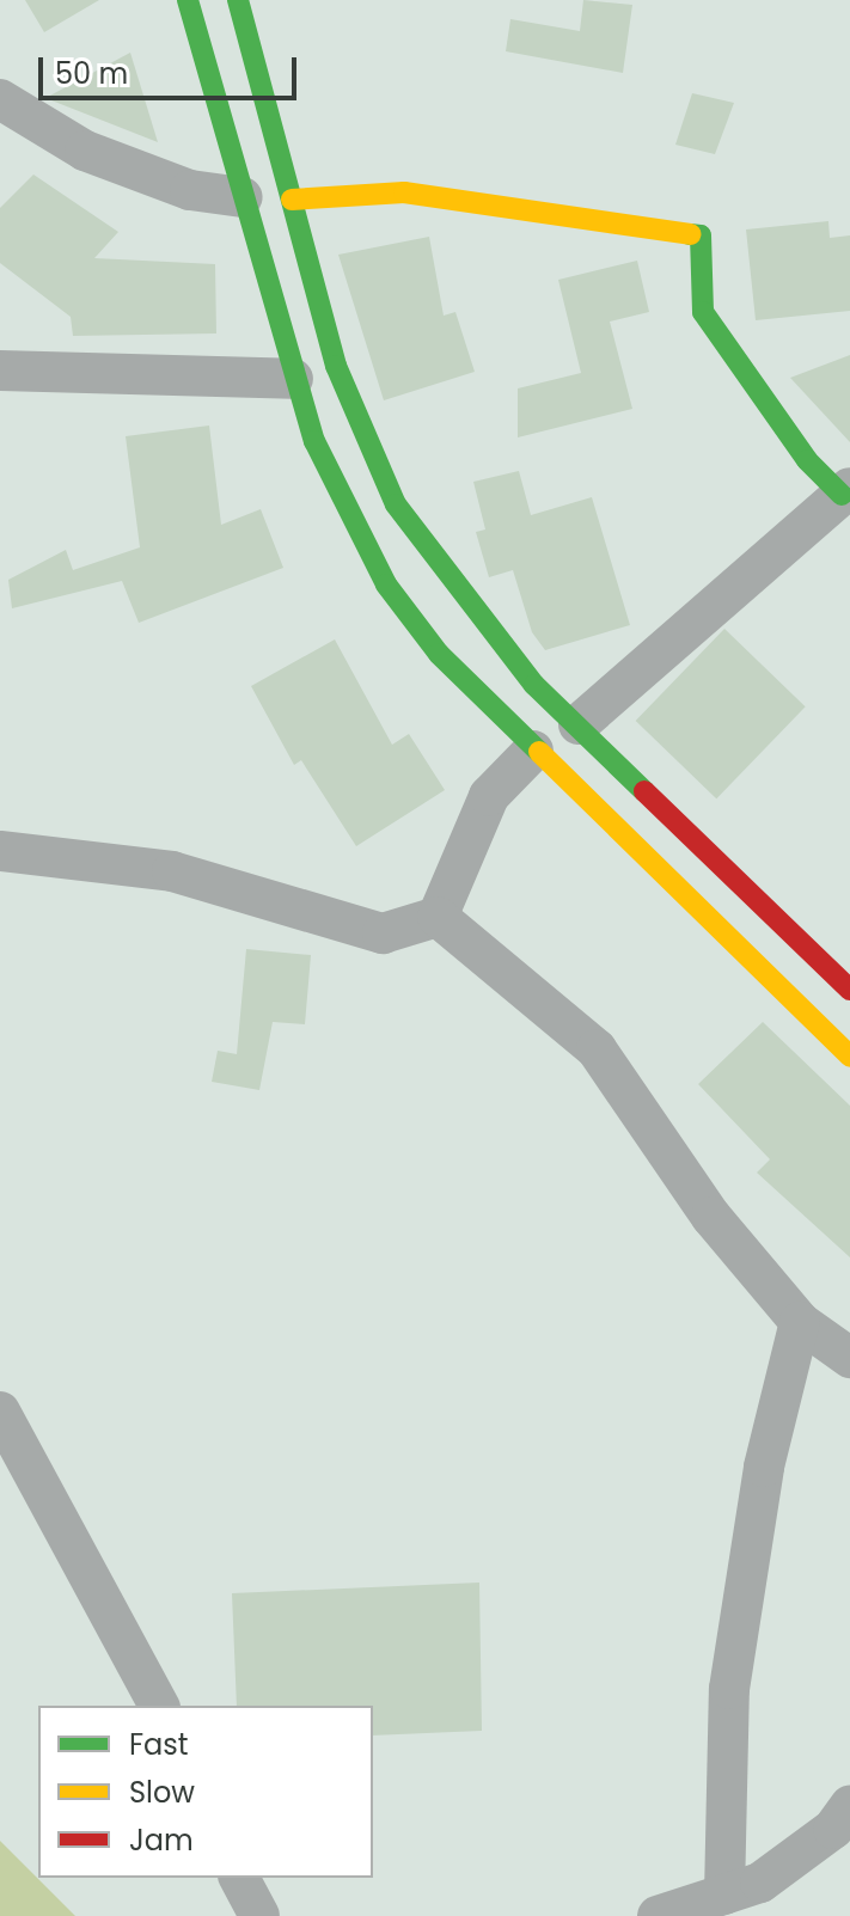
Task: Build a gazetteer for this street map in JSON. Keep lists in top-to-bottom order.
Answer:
{
  "legend": ["Fast", "Slow", "Jam"],
  "scale_bar": "50 m"
}
